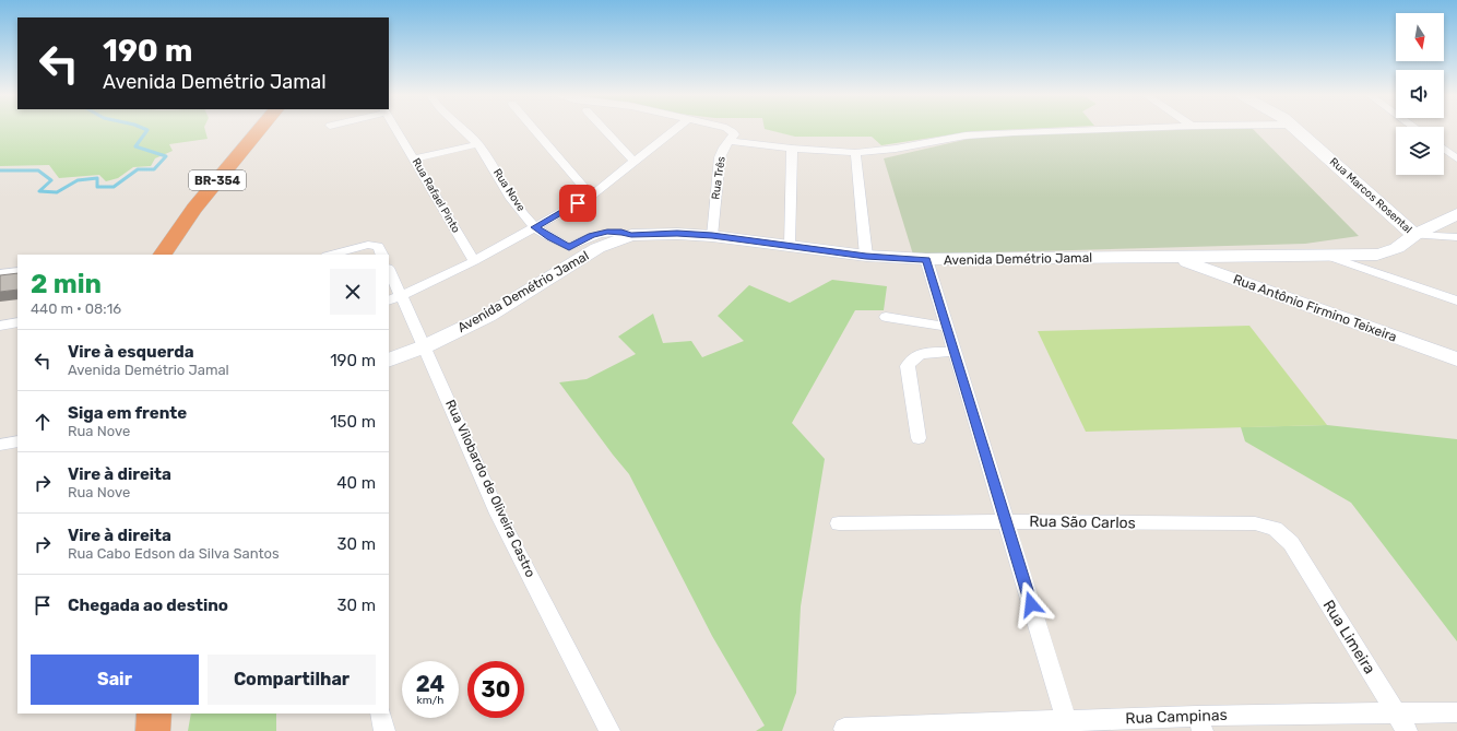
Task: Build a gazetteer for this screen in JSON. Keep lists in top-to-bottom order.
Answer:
{
  "streets": {
    "highway": ["BR-354"],
    "street": [
      "Rua Três",
      "Rua Nove",
      "Rua Rafael Pinto",
      "Rua Marcos Rosental",
      "Avenida Demétrio Jamal",
      "Rua Antônio Firmino Teixeira",
      "Rua Vilobardo de Oliveira Castro",
      "Rua São Carlos",
      "Rua Limeira",
      "Rua Campinas"
    ]
  },
  "crossings": [
    ["Rua Três", "Avenida Demétrio Jamal"],
    ["Rua Nove", "Avenida Demétrio Jamal"],
    ["Rua Marcos Rosental", "Avenida Demétrio Jamal"],
    ["Avenida Demétrio Jamal", "Rua Antônio Firmino Teixeira"],
    ["Avenida Demétrio Jamal", "Rua Vilobardo de Oliveira Castro"],
    ["Rua São Carlos", "Rua Limeira"],
    ["Rua Limeira", "Rua Campinas"]
  ],
  "north": "bottom",
  "page": {
    "turn": ["190 m", "Avenida Demétrio Jamal"],
    "heading": ["2 min", "440 m · 08:16"],
    "list": [
      {
        "name": "Vire à esquerda",
        "note": "Avenida Demétrio Jamal",
        "value": "190 m"
      },
      {
        "name": "Siga em frente",
        "note": "Rua Nove",
        "value": "150 m"
      },
      {
        "name": "Vire à direita",
        "note": "Rua Nove",
        "value": "40 m"
      },
      {
        "name": "Vire à direita",
        "note": "Rua Cabo Edson da Silva Santos",
        "value": "30 m"
      },
      {
        "name": "Chegada ao destino",
        "value": "30 m"
      }
    ],
    "buttons": ["Sair", "Compartilhar"],
    "speed": "24 km/h",
    "limit": "30"
  }
}
